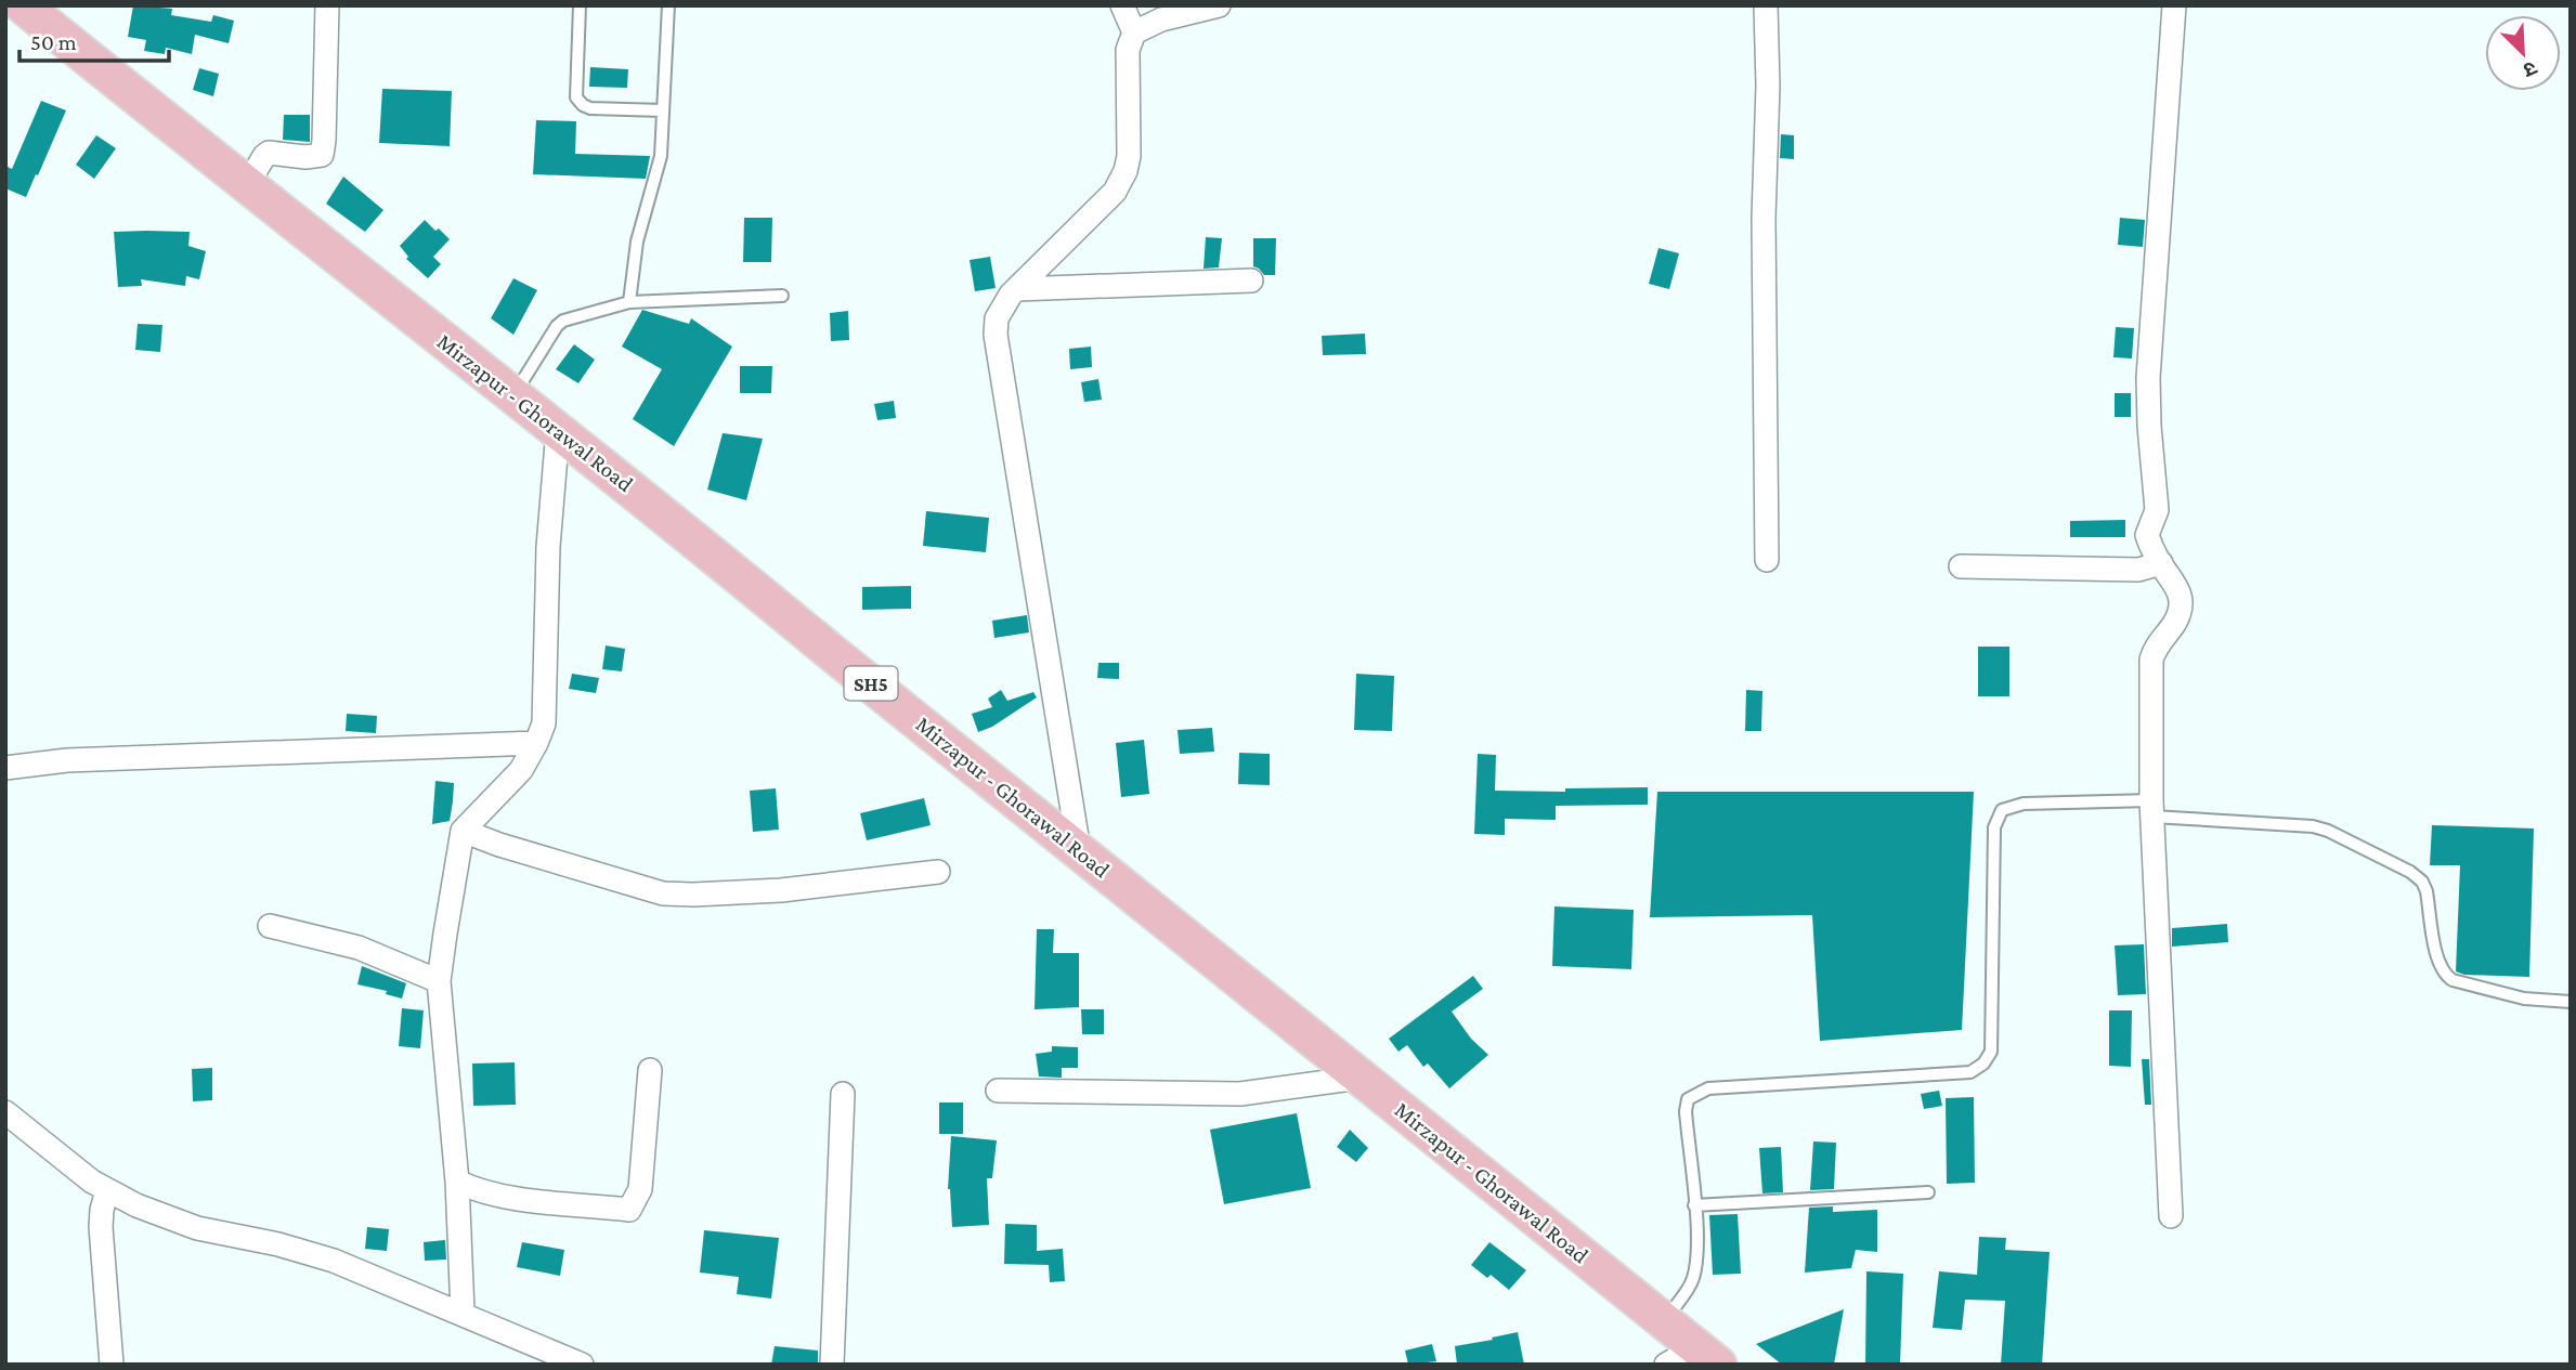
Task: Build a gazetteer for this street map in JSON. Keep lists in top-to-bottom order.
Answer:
{
  "streets": {
    "main road": ["Mirzapur - Ghorawal Road", "SH5"]
  },
  "scale_bar": "50 m",
  "north": "bottom right"
}
